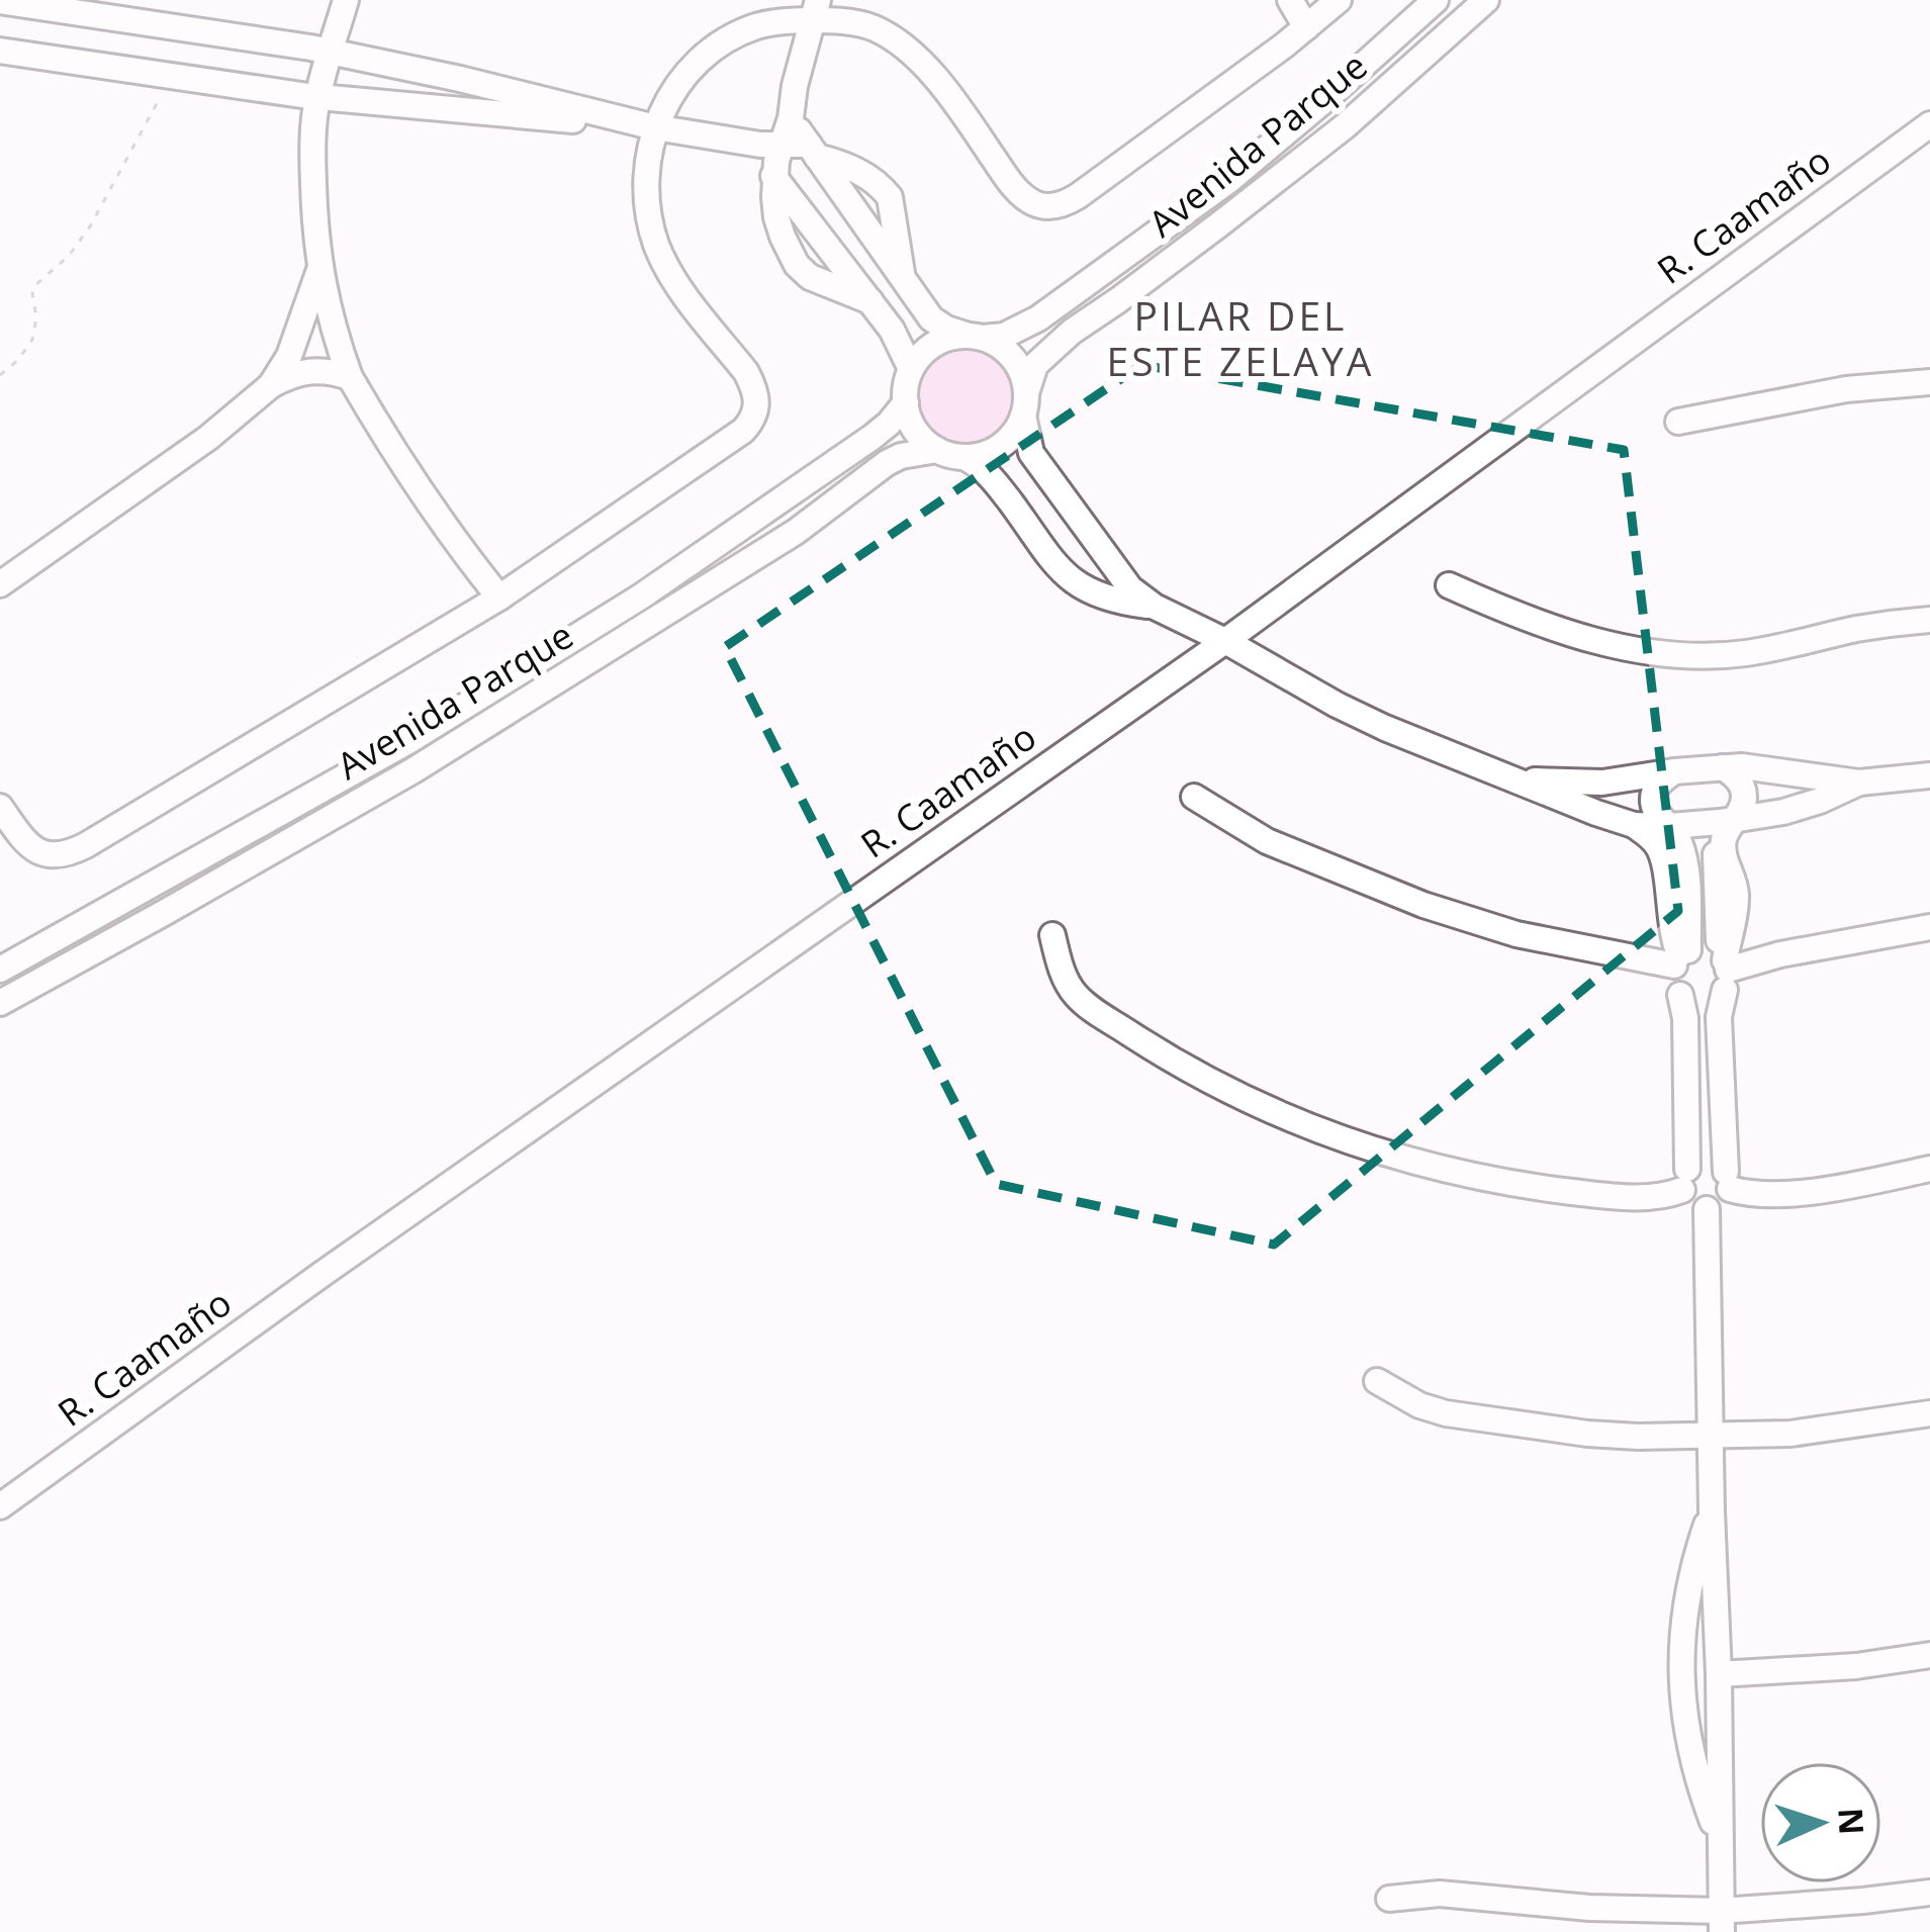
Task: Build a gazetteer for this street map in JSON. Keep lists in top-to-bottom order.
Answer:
{
  "streets": {
    "street": ["Avenida Parque", "R. Caamaño"]
  },
  "districts": ["PILAR DEL ESTE ZELAYA"],
  "north": "right"
}
